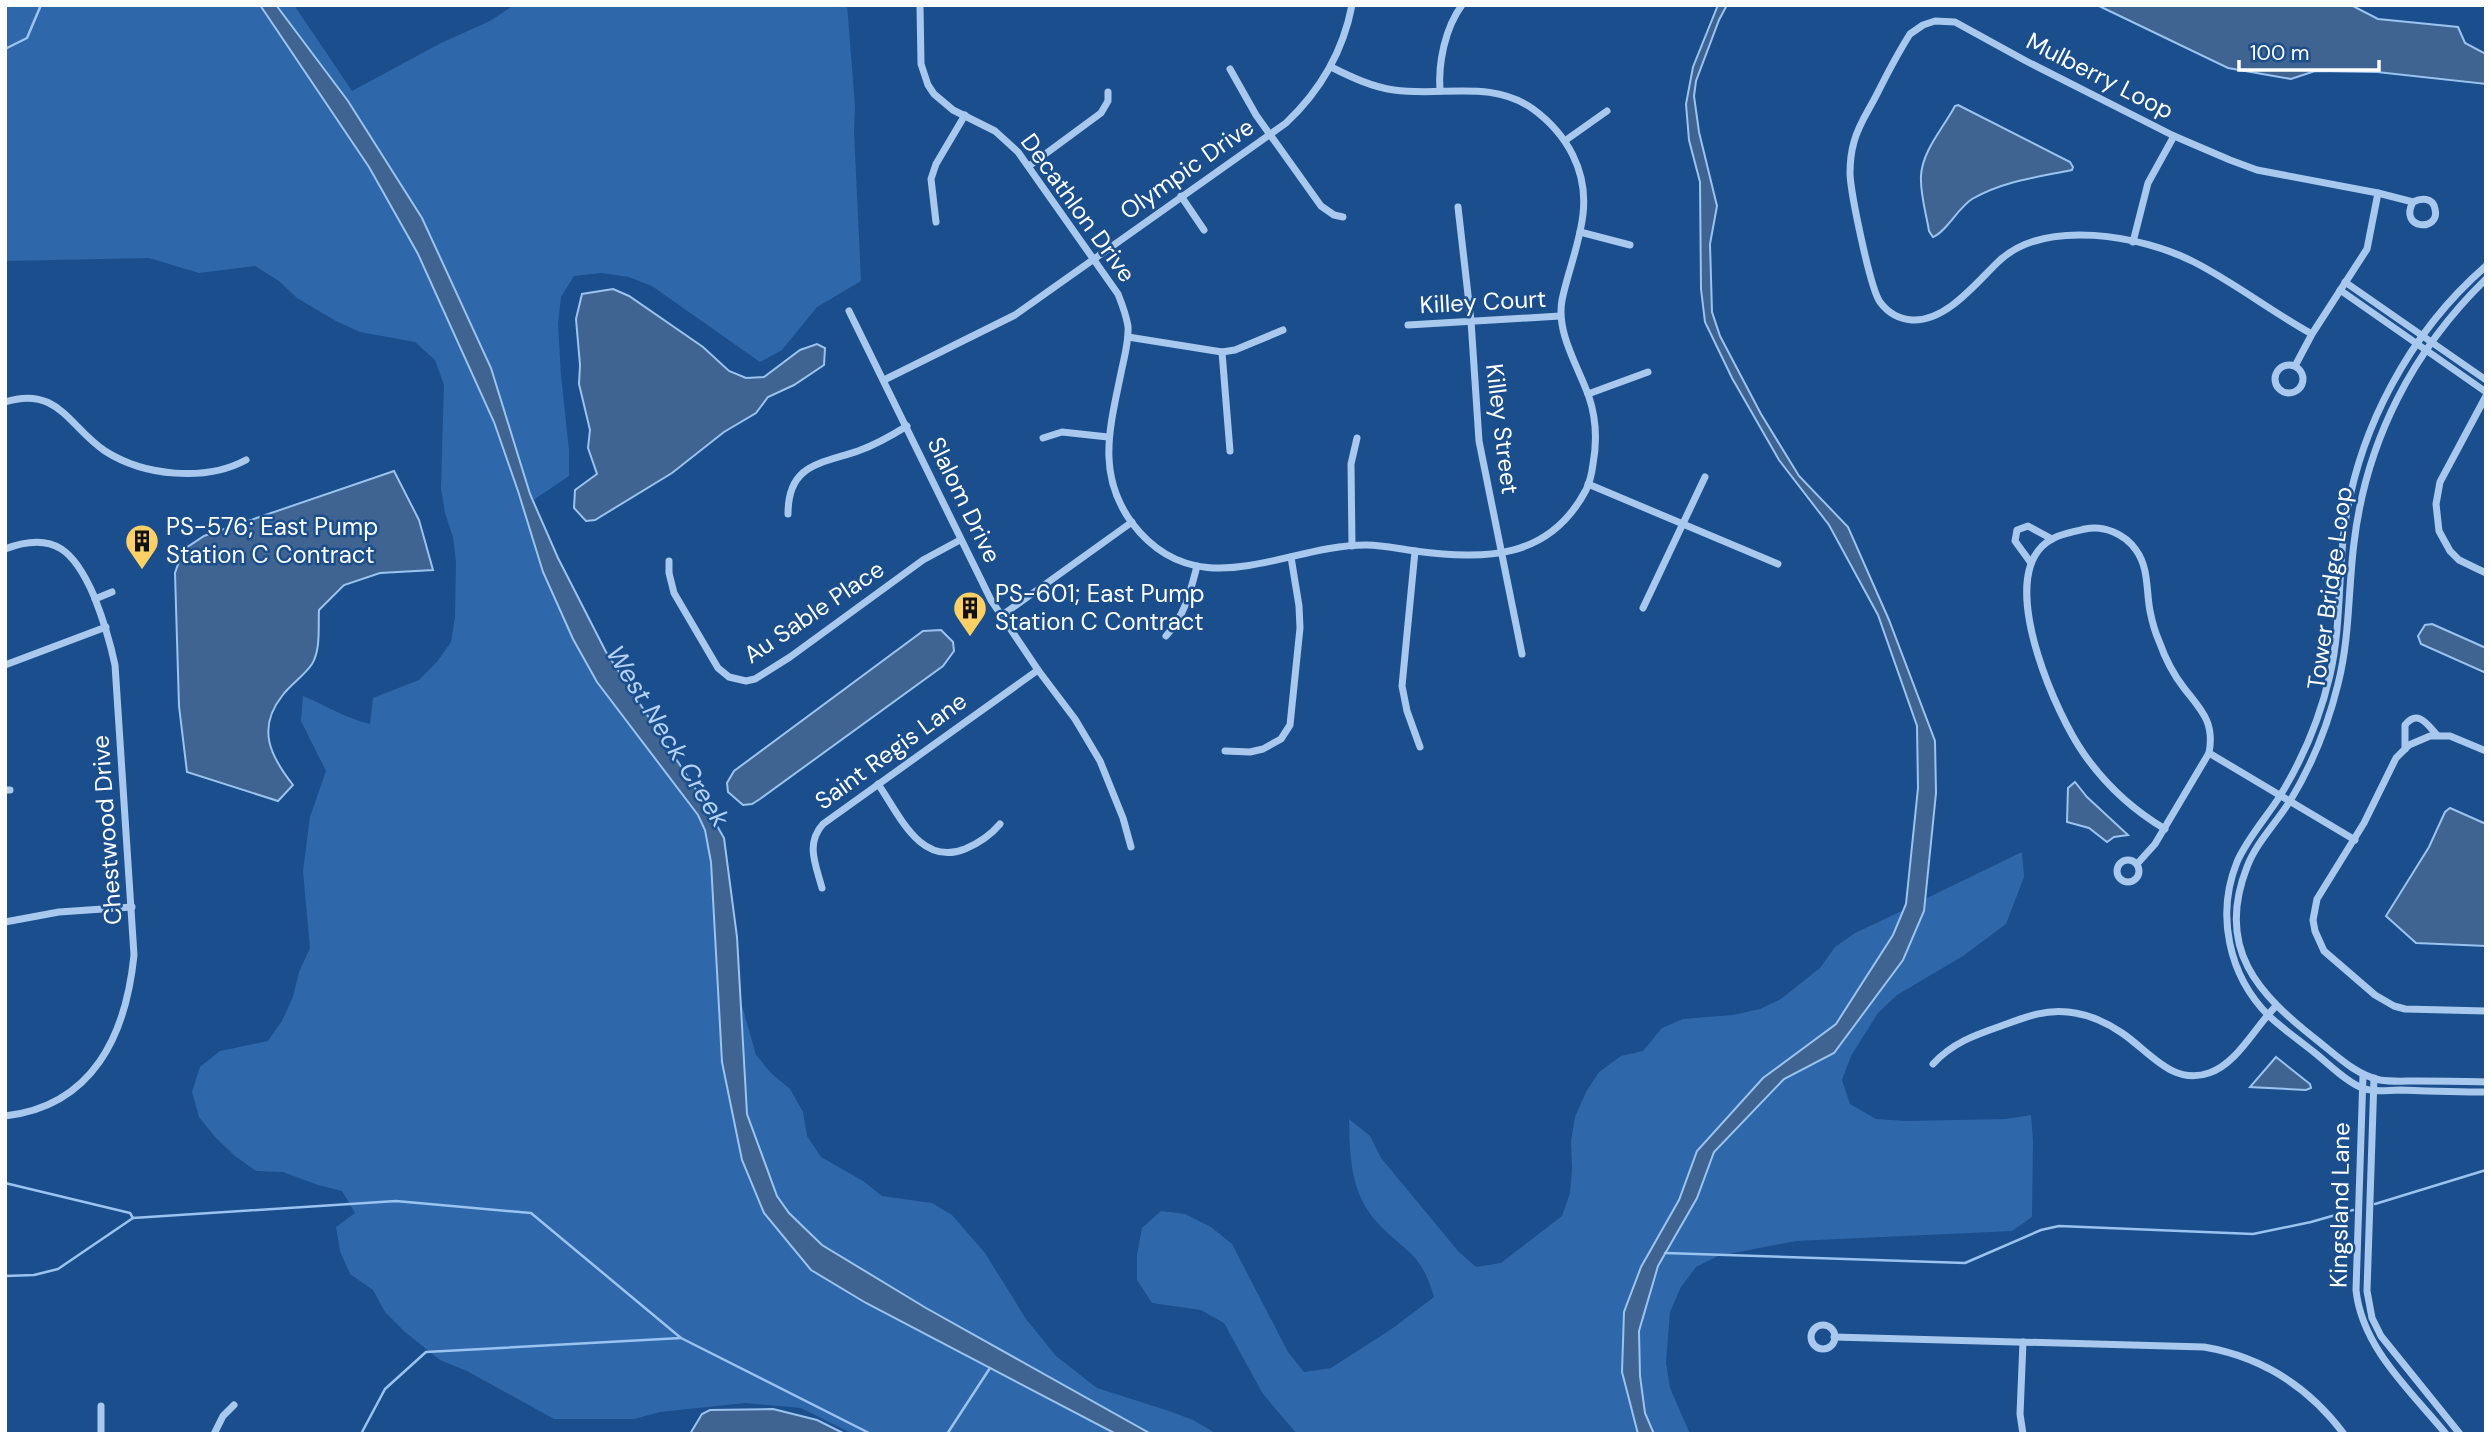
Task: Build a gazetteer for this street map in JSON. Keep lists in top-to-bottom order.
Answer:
{
  "streets": {
    "street": [
      "Mulberry Loop",
      "Olympic Drive",
      "Decathlon Drive",
      "Killey Court",
      "Killey Street",
      "Slalom Drive",
      "Tower Bridge Loop",
      "Au Sable Place",
      "Saint Regis Lane",
      "Chestwood Drive",
      "Kingsland Lane"
    ]
  },
  "crossings": [
    ["Olympic Drive", "Decathlon Drive"],
    ["Olympic Drive", "Slalom Drive"],
    ["Decathlon Drive", "Killey Court"],
    ["Decathlon Drive", "Killey Street"],
    ["Killey Court", "Killey Street"],
    ["Slalom Drive", "Au Sable Place"],
    ["Slalom Drive", "Saint Regis Lane"],
    ["Tower Bridge Loop", "Kingsland Lane"]
  ],
  "water": ["West Neck Creek"],
  "places": {
    "building": ["PS-576; East Pump Station C Contract", "PS-601; East Pump Station C Contract"]
  },
  "scale_bar": "100 m"
}
